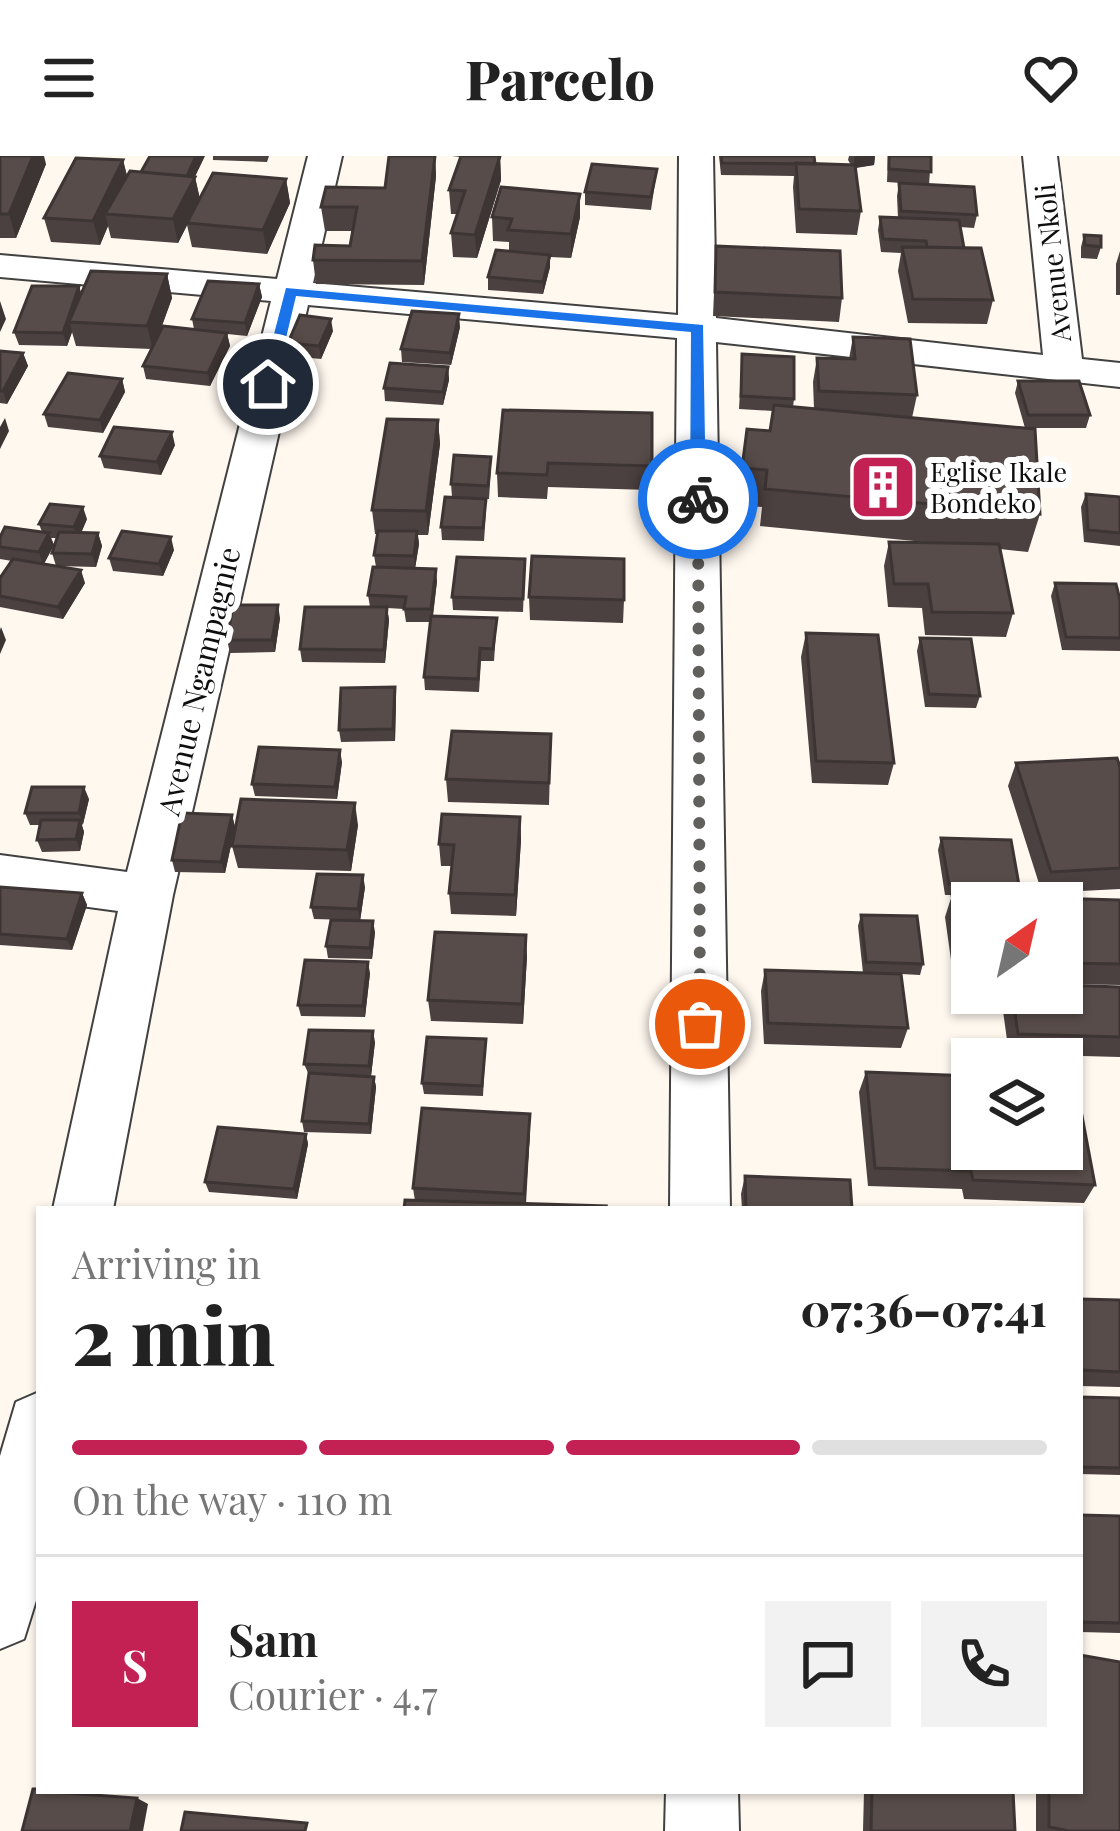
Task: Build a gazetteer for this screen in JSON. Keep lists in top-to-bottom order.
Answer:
{
  "streets": {
    "street": ["Avenue Nkoli", "Avenue Ngampagnie"]
  },
  "places": {
    "building": ["Eglise Ikale Bondeko"]
  },
  "north": "top right",
  "page": {
    "header": "Parcelo",
    "heading": ["2 min", "Arriving in", "07:36–07:41"],
    "panel": ["Sam", "Courier · 4.7"],
    "bar": "On the way · 110 m",
    "round": "S"
  }
}
